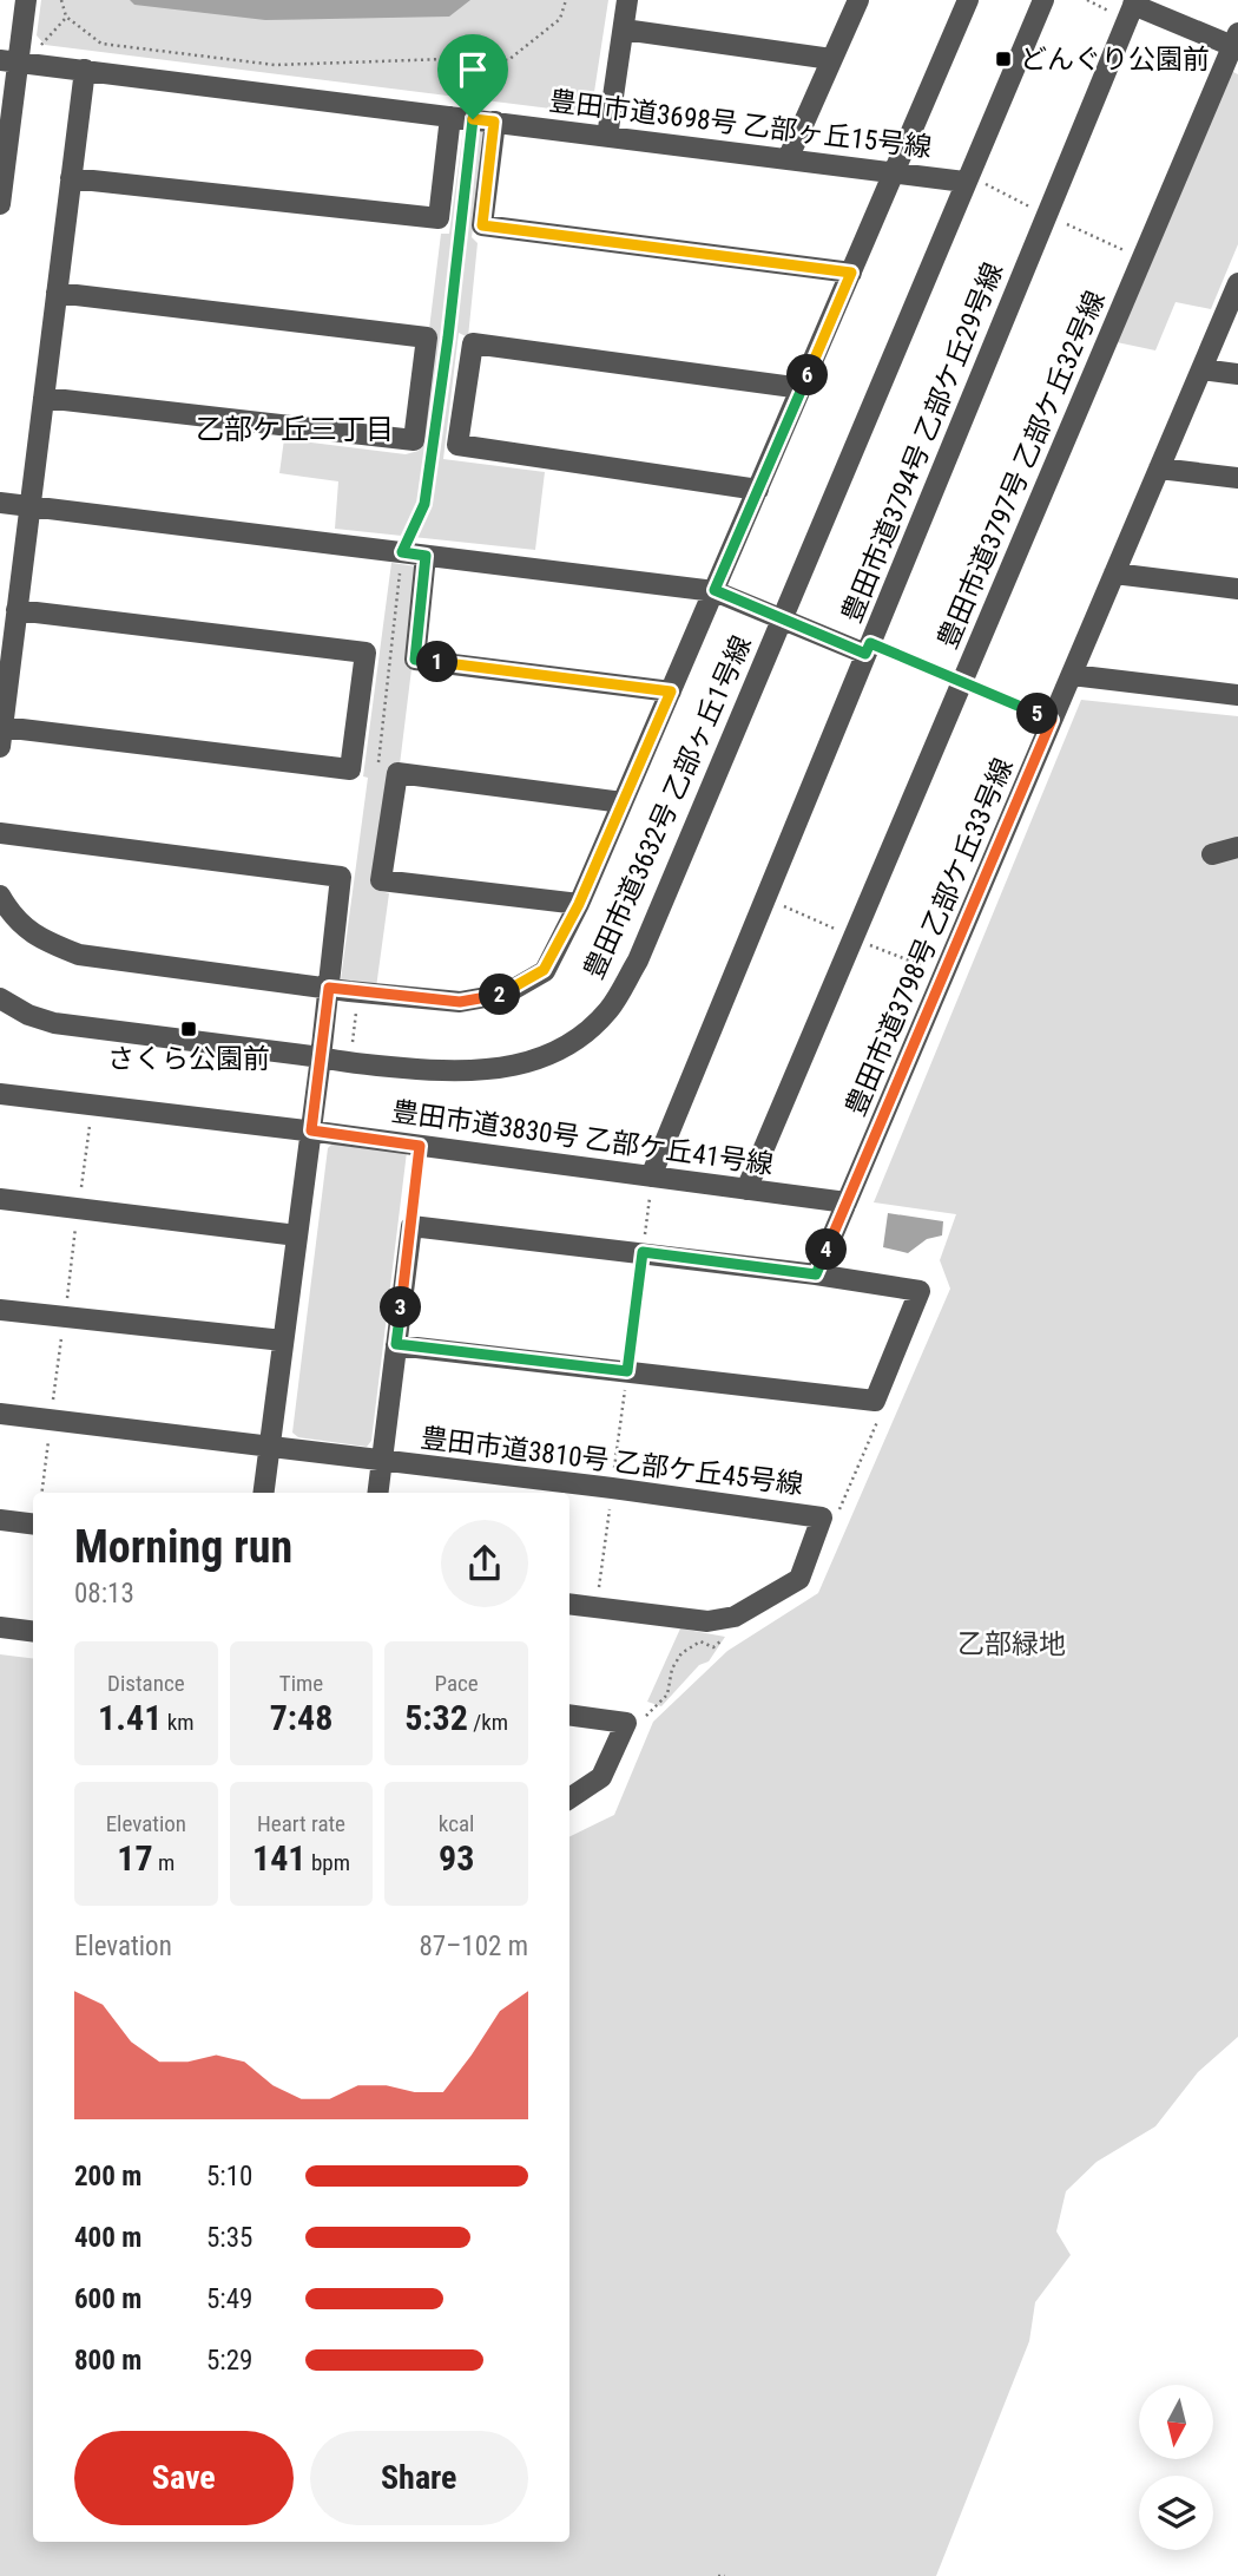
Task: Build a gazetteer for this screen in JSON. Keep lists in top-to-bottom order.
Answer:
{
  "streets": {
    "street": [
      "豊田市道3698号 乙部ヶ丘15号線",
      "豊田市道3794号 乙部ケ丘29号線",
      "豊田市道3797号 乙部ケ丘32号線",
      "豊田市道3632号 乙部ヶ丘1号線",
      "豊田市道3798号 乙部ケ丘33号線",
      "豊田市道3830号 乙部ケ丘41号線",
      "豊田市道3810号 乙部ケ丘45号線"
    ]
  },
  "crossings": [
    ["豊田市道3698号 乙部ヶ丘15号線", "豊田市道3632号 乙部ヶ丘1号線"],
    ["豊田市道3794号 乙部ケ丘29号線", "豊田市道3830号 乙部ケ丘41号線"],
    ["豊田市道3797号 乙部ケ丘32号線", "豊田市道3830号 乙部ケ丘41号線"],
    ["豊田市道3798号 乙部ケ丘33号線", "豊田市道3830号 乙部ケ丘41号線"]
  ],
  "districts": ["乙部ケ丘三丁目"],
  "parks": ["乙部緑地"],
  "places": {
    "transit": ["どんぐり公園前", "さくら公園前"]
  },
  "north": "bottom",
  "page": {
    "pins": [
      "6",
      "1",
      "5",
      "2",
      "4",
      "3"
    ],
    "heading": ["Morning run", "08:13"],
    "stats": [
      ["Distance", "1.41 km"],
      ["Time", "7:48"],
      ["Pace", "5:32 /km"],
      ["Elevation", "17 m"],
      ["Heart rate", "141 bpm"],
      ["kcal", "93"]
    ],
    "chart": ["Elevation", "87–102 m"],
    "list": [
      {
        "name": "200 m",
        "note": "5:10"
      },
      {
        "name": "400 m",
        "note": "5:35"
      },
      {
        "name": "600 m",
        "note": "5:49"
      },
      {
        "name": "800 m",
        "note": "5:29"
      }
    ],
    "buttons": ["Save", "Share"]
  }
}
